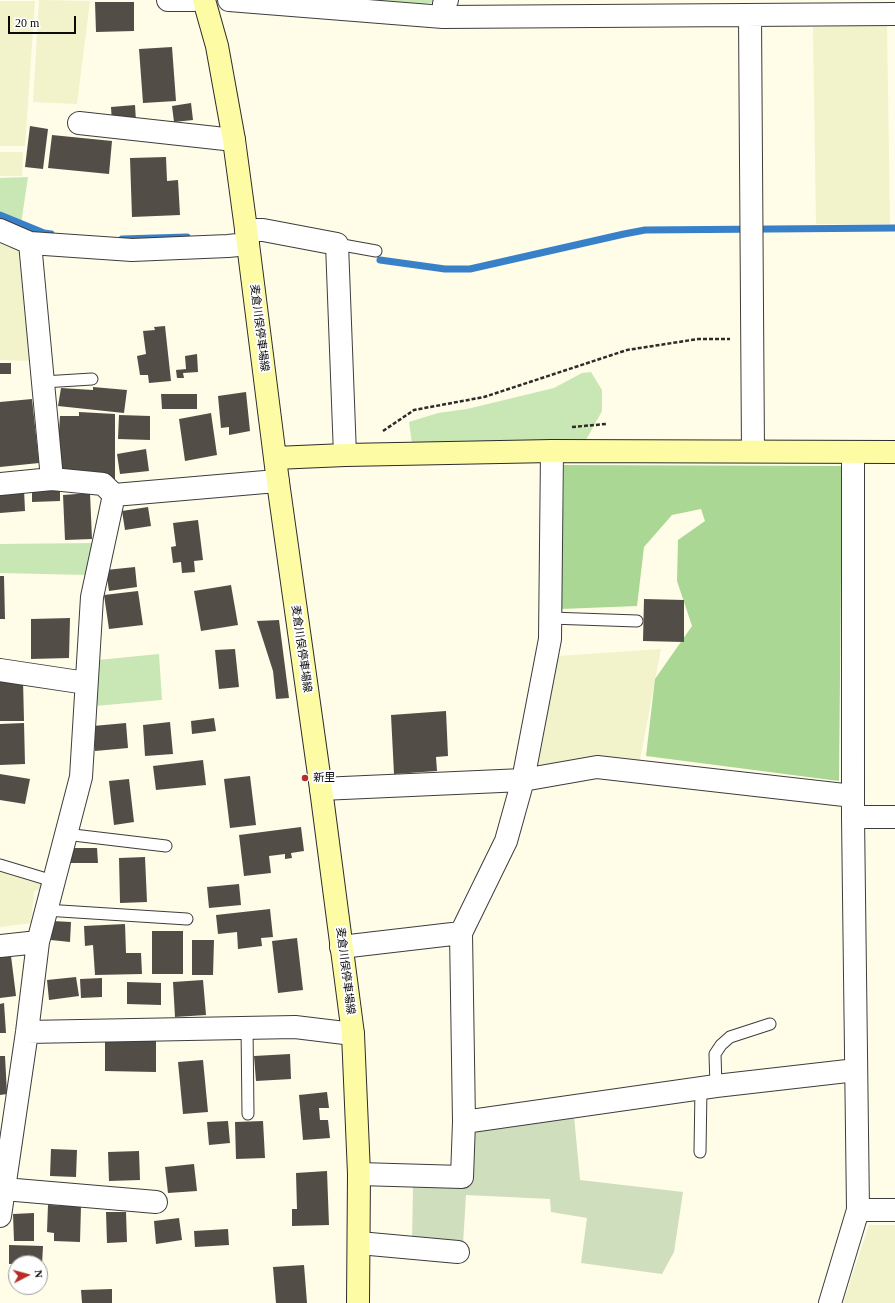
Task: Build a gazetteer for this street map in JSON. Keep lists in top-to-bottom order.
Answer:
{
  "streets": {
    "main road": ["麦倉川俣停車場線"]
  },
  "places": ["新里"],
  "scale_bar": "20 m",
  "north": "right"
}
